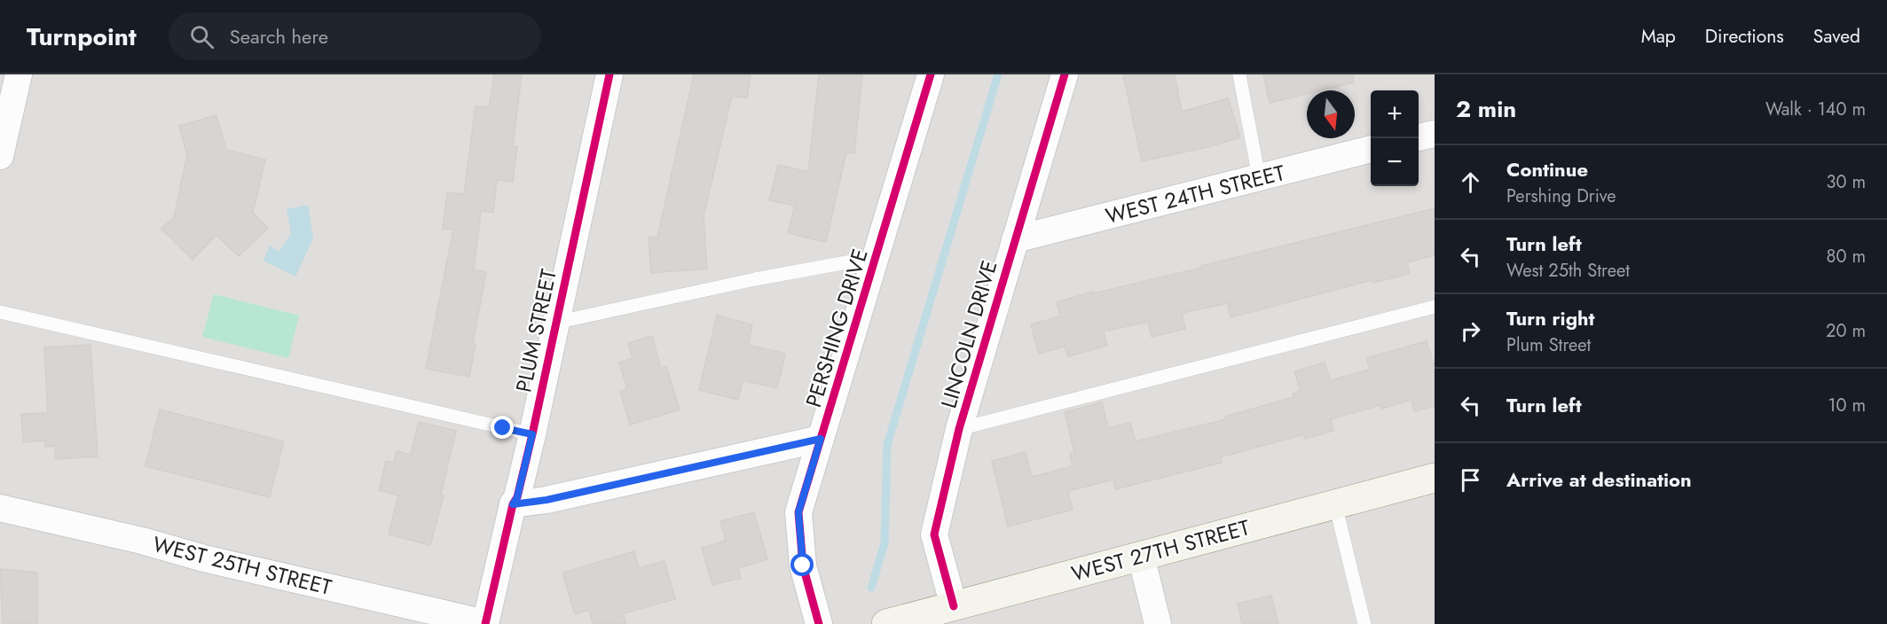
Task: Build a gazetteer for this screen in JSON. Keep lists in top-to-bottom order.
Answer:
{
  "streets": {
    "main road": ["WEST 27TH STREET"],
    "street": [
      "WEST 24TH STREET",
      "PERSHING DRIVE",
      "PLUM STREET",
      "LINCOLN DRIVE",
      "WEST 25TH STREET"
    ]
  },
  "crossings": [
    ["WEST 24TH STREET", "LINCOLN DRIVE"],
    ["PLUM STREET", "WEST 25TH STREET"],
    ["LINCOLN DRIVE", "WEST 27TH STREET"]
  ],
  "north": "bottom",
  "page": {
    "header": "Turnpoint",
    "search": "Search here",
    "nav": ["Map", "Directions", "Saved"],
    "heading": ["2 min", "Walk · 140 m"],
    "map_buttons": ["+", "−"],
    "list": [
      ["Continue", "Pershing Drive", "30 m"],
      ["Turn left", "West 25th Street", "80 m"],
      ["Turn right", "Plum Street", "20 m"],
      ["Turn left", "10 m"],
      "Arrive at destination"
    ]
  }
}
